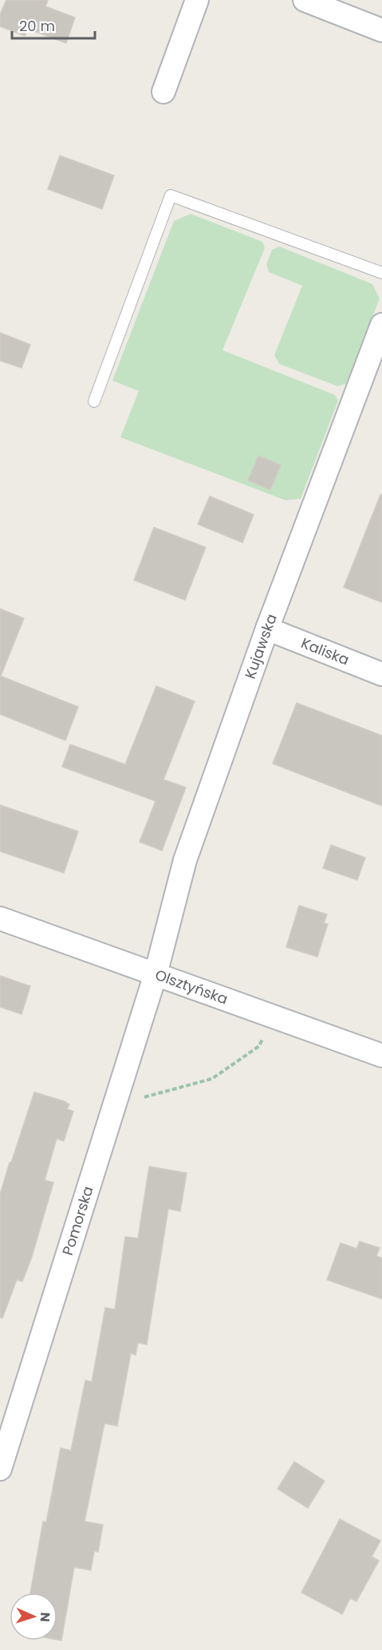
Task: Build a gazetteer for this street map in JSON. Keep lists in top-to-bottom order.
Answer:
{
  "streets": {
    "street": [
      "Kujawska",
      "Kaliska",
      "Olsztyńska",
      "Pomorska"
    ]
  },
  "crossings": [
    ["Kujawska", "Kaliska"],
    ["Kujawska", "Olsztyńska"],
    ["Kujawska", "Pomorska"],
    ["Olsztyńska", "Pomorska"]
  ],
  "scale_bar": "20 m",
  "north": "right"
}
